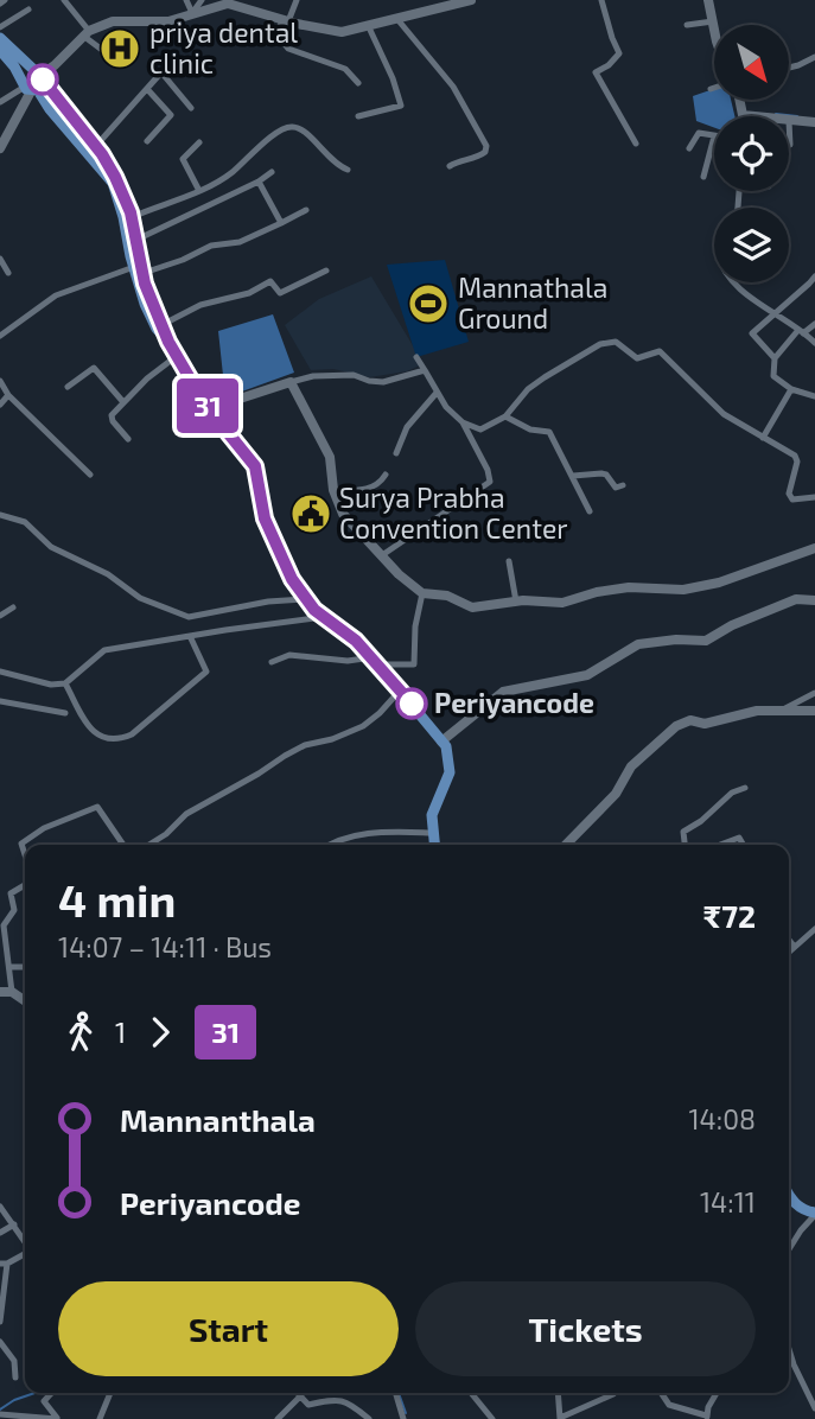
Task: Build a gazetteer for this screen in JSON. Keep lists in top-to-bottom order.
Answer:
{
  "places": {
    "hospital": ["priya dental clinic"],
    "sports": ["Mannathala Ground"],
    "public building": ["Surya Prabha Convention Center"],
    "other": ["Periyancode"]
  },
  "lines": ["bus line 31"],
  "north": "bottom right",
  "page": {
    "on_map": "31",
    "heading": ["4 min", "14:07 – 14:11 · Bus", "₹72"],
    "legs": ["1", "31"],
    "list": [
      {
        "name": "Mannanthala",
        "value": "14:08"
      },
      {
        "name": "Periyancode",
        "value": "14:11"
      }
    ],
    "buttons": ["Start", "Tickets"]
  }
}
